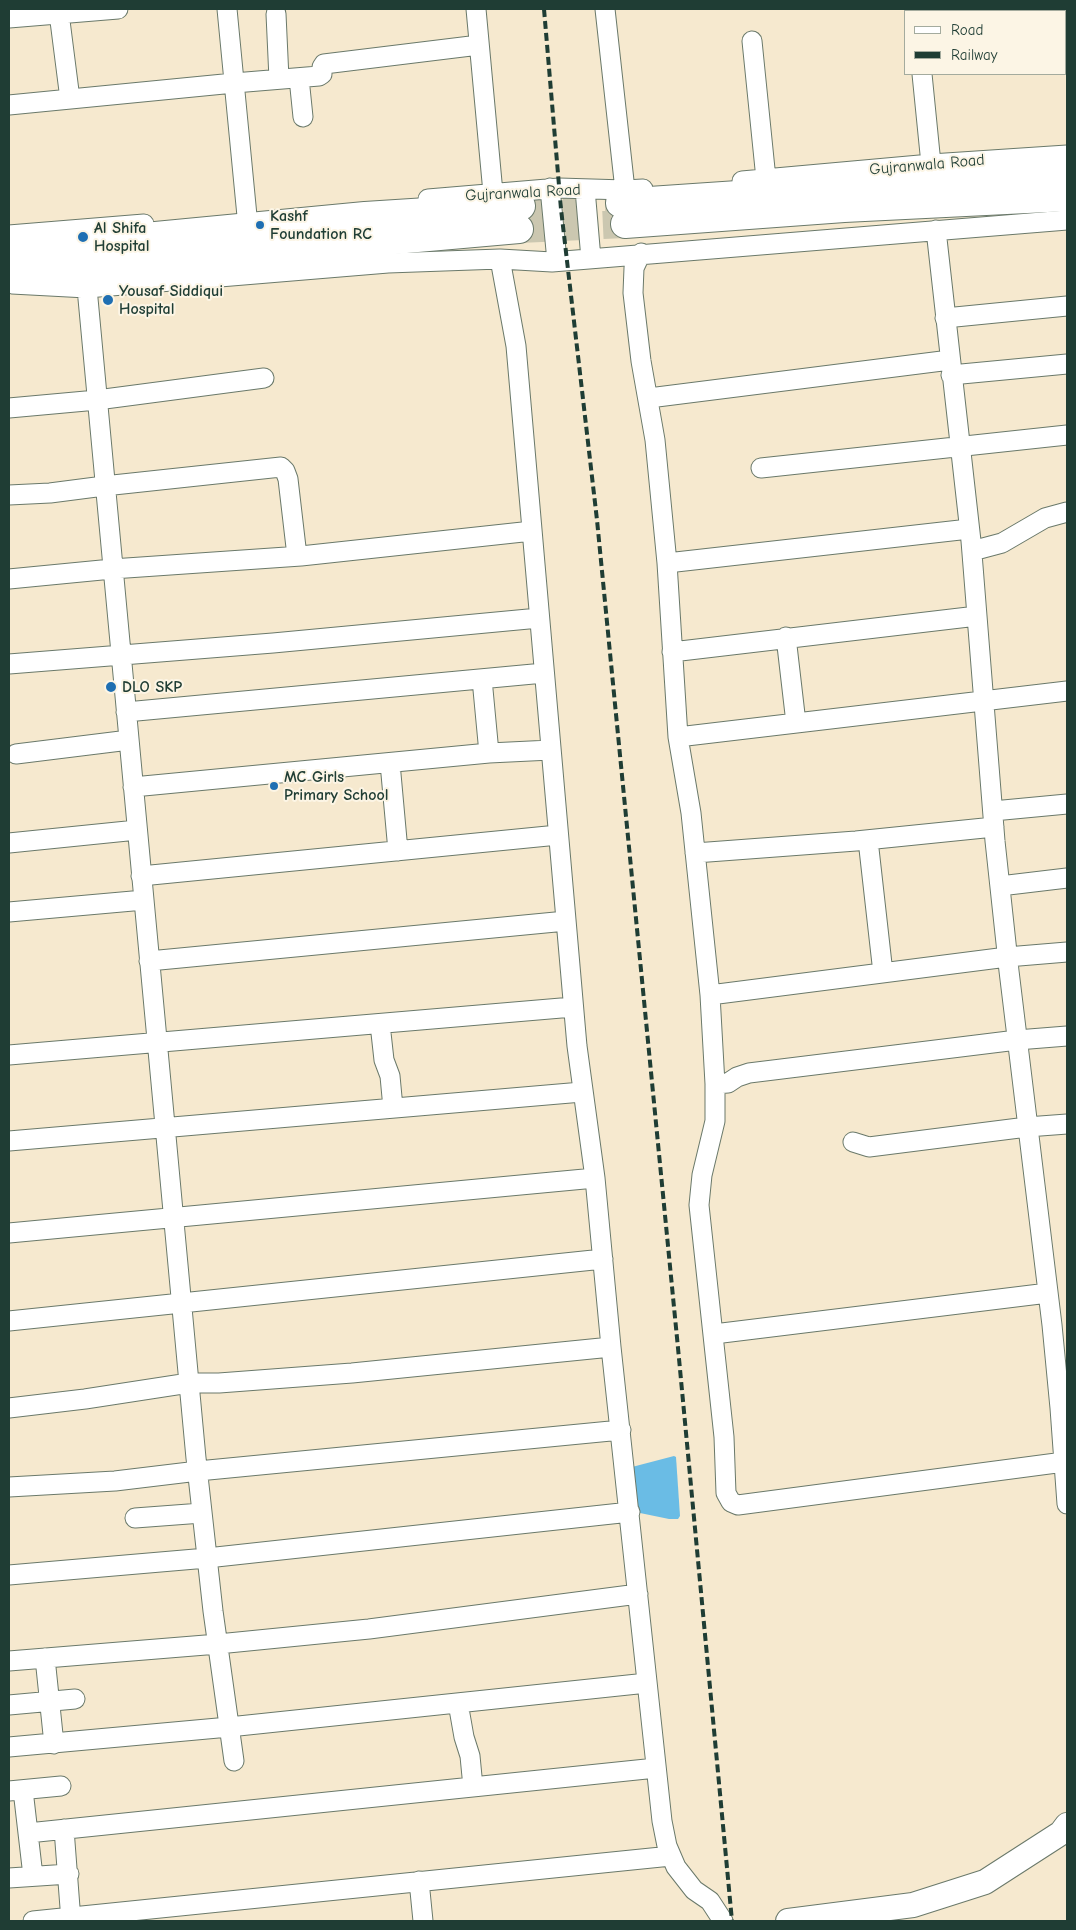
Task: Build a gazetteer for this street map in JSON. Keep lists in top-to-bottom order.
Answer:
{
  "streets": {
    "highway": ["Gujranwala Road"]
  },
  "places": [
    "Kashf Foundation RC",
    "Al Shifa Hospital",
    "Yousaf Siddiqui Hospital",
    "DLO SKP",
    "MC Girls Primary School"
  ],
  "legend": ["Road", "Railway"]
}
